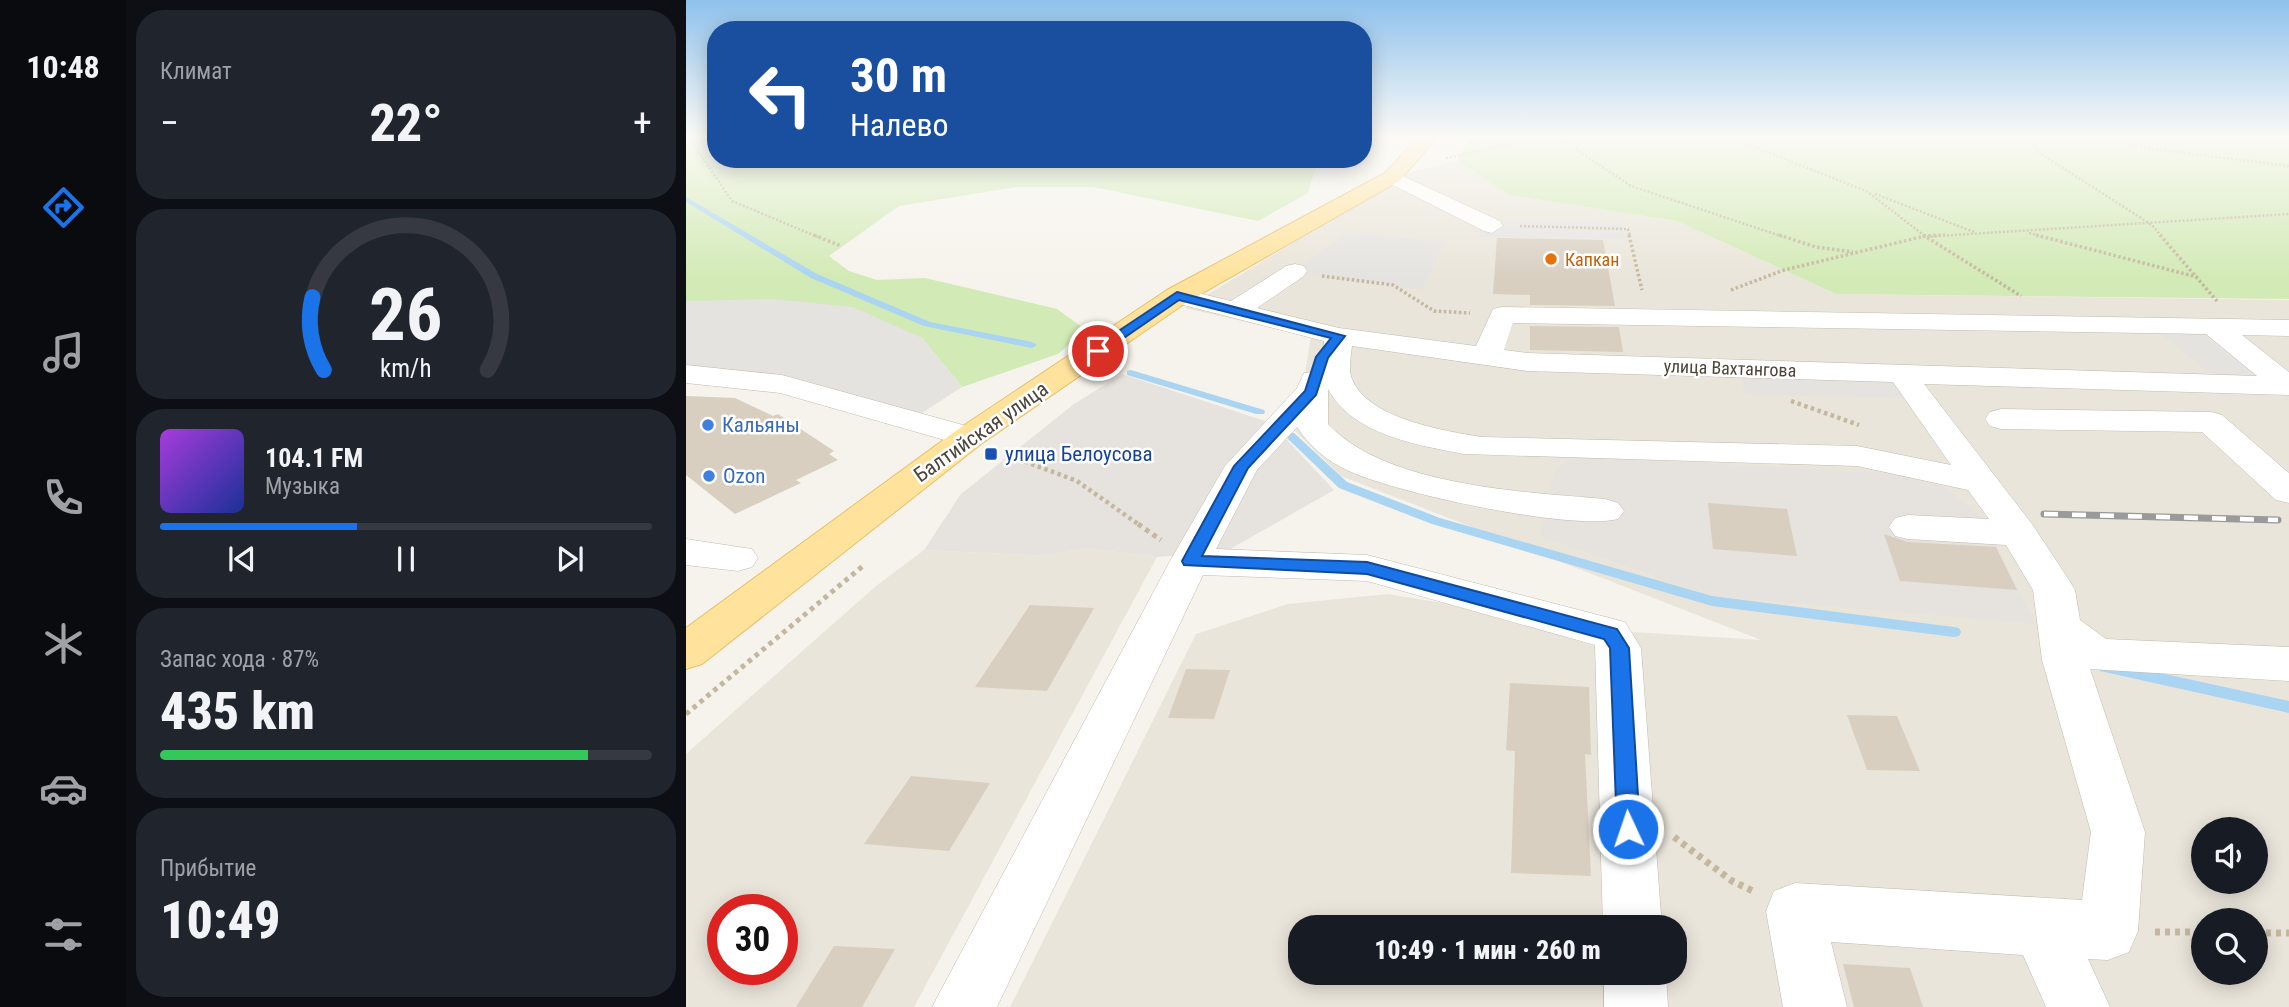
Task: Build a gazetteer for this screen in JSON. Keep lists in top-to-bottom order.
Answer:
{
  "streets": {
    "main road": ["Балтийская улица"],
    "street": ["улица Вахтангова"]
  },
  "crossings": [
    ["улица Вахтангова", "Балтийская улица"]
  ],
  "places": {
    "other": ["Капкан", "Кальяны", "Ozon"],
    "transit": ["улица Белоусова"]
  },
  "page": {
    "tabs": "10:48",
    "tile": [
      "Климат",
      ["Запас хода · 87%", "435 km"],
      ["Прибытие", "10:49"]
    ],
    "turn": ["30 m", "Налево"],
    "heat": ["−", "22°", "+"],
    "song": ["104.1 FM", "Музыка"],
    "limit": "30",
    "trip": "10:49 · 1 мин · 260 m",
    "gauge": ["26", "km/h"]
  }
}
